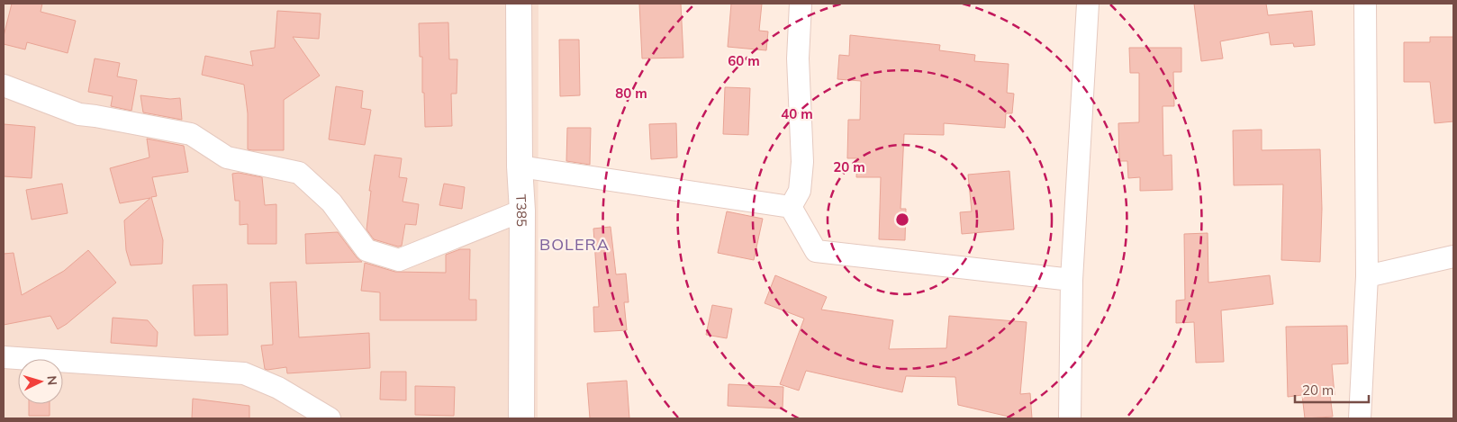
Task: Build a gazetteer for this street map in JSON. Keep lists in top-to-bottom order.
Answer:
{
  "streets": {
    "street": ["T385"]
  },
  "districts": ["BOLERA"],
  "scale_bar": "20 m",
  "north": "right",
  "rings": [
    "60 m",
    "80 m",
    "40 m",
    "20 m"
  ]
}
